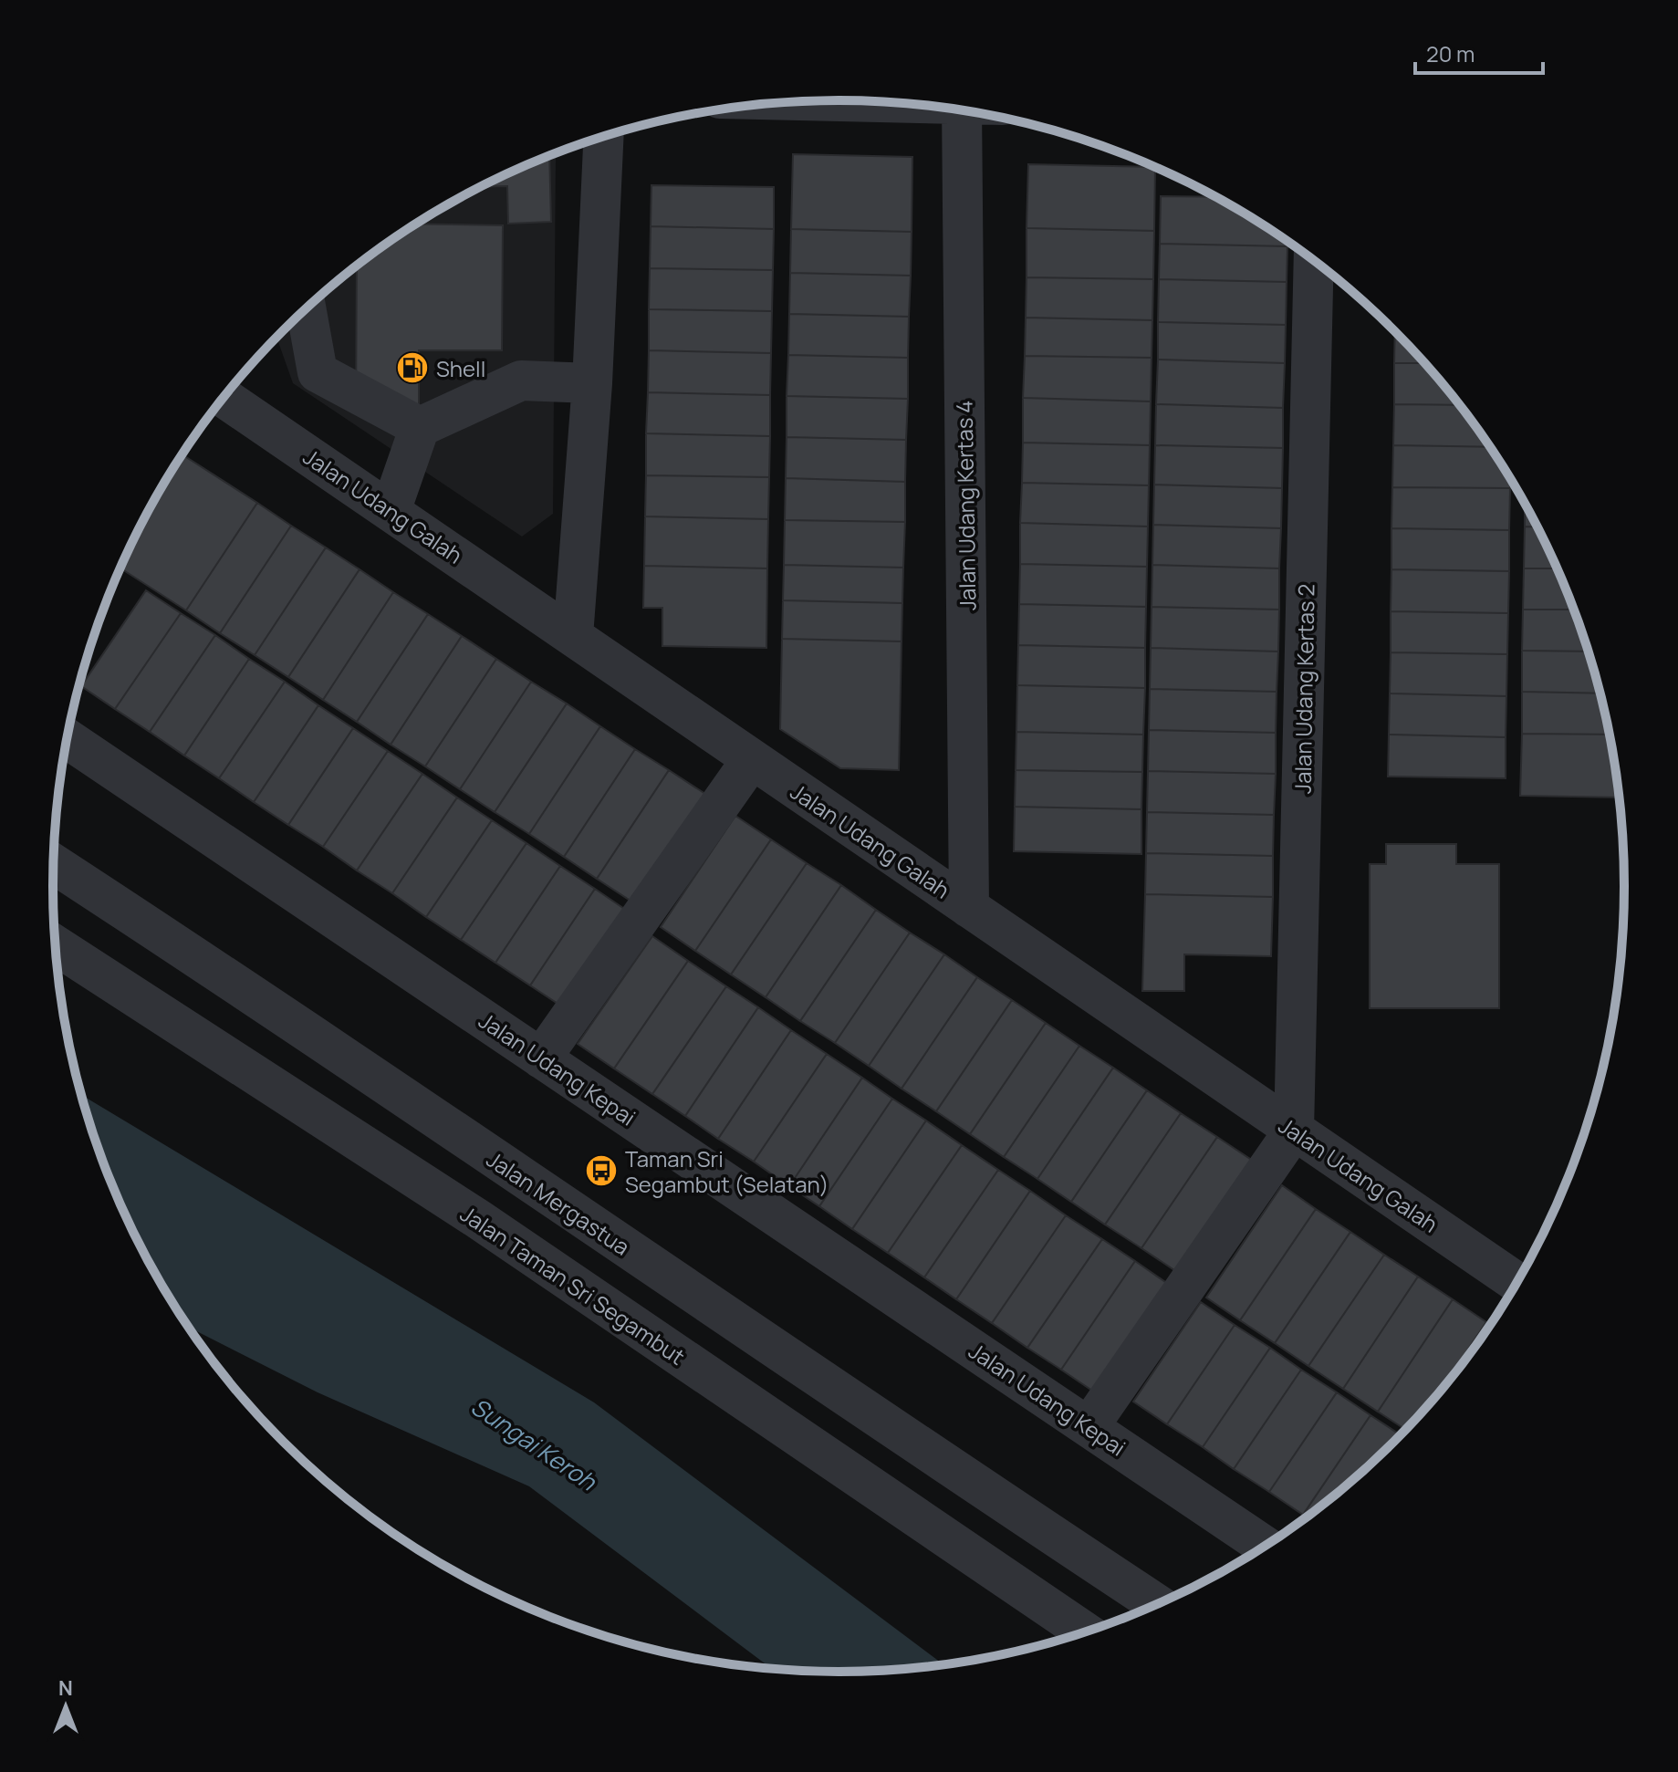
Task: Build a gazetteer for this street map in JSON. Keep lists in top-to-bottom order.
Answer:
{
  "streets": {
    "street": [
      "Jalan Udang Galah",
      "Jalan Udang Kertas 4",
      "Jalan Udang Kertas 2",
      "Jalan Udang Kepai",
      "Jalan Mergastua",
      "Jalan Taman Sri Segambut"
    ]
  },
  "crossings": [
    ["Jalan Udang Galah", "Jalan Udang Kertas 4"],
    ["Jalan Udang Galah", "Jalan Udang Kertas 2"]
  ],
  "water": ["Sungai Keroh"],
  "places": {
    "fuel station": ["Shell"],
    "bus stop": ["Taman Sri Segambut (Selatan)"]
  },
  "scale_bar": "20 m",
  "north": "top"
}
